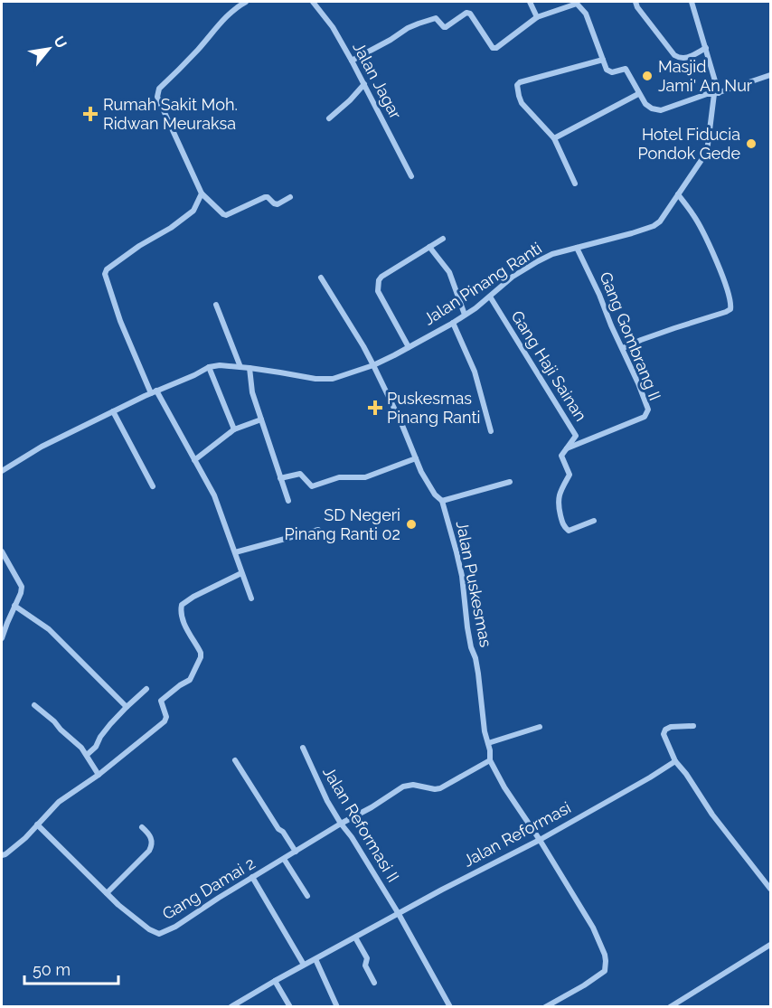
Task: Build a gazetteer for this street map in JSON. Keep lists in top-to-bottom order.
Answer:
{
  "streets": {
    "street": [
      "Jalan Jagar",
      "Jalan Pinang Ranti",
      "Gang Gombrang II",
      "Gang Haji Sainan",
      "Jalan Puskesmas",
      "Jalan Reformasi II",
      "Jalan Reformasi",
      "Gang Damai 2"
    ]
  },
  "crossings": [
    ["Jalan Pinang Ranti", "Gang Gombrang II"],
    ["Jalan Pinang Ranti", "Gang Haji Sainan"],
    ["Jalan Pinang Ranti", "Jalan Puskesmas"],
    ["Gang Gombrang II", "Gang Haji Sainan"],
    ["Jalan Puskesmas", "Gang Damai 2"],
    ["Jalan Reformasi II", "Jalan Reformasi"],
    ["Jalan Reformasi II", "Gang Damai 2"]
  ],
  "places": {
    "other": ["Masjid Jami' An Nur", "Hotel Fiducia Pondok Gede", "SD Negeri Pinang Ranti 02"],
    "health": ["Rumah Sakit Moh. Ridwan Meuraksa", "Puskesmas Pinang Ranti"]
  },
  "scale_bar": "50 m",
  "north": "top right"
}
